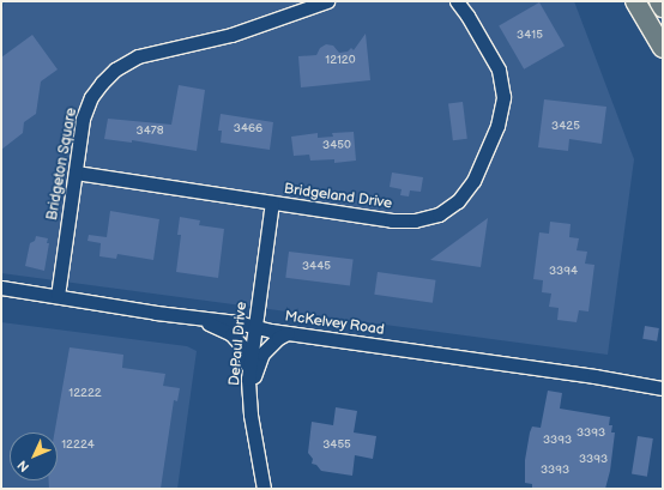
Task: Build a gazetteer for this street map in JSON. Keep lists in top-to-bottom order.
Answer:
{
  "streets": {
    "street": [
      "Bridgeton Square",
      "Bridgeland Drive",
      "McKelvey Road",
      "DePaul Drive"
    ]
  },
  "crossings": [
    ["Bridgeton Square", "Bridgeland Drive"],
    ["Bridgeton Square", "McKelvey Road"],
    ["Bridgeland Drive", "DePaul Drive"],
    ["McKelvey Road", "DePaul Drive"]
  ],
  "house_numbers": [
    "3415",
    "12120",
    "3425",
    "3466",
    "3478",
    "3450",
    "3445",
    "3394",
    "12222",
    "3393",
    "3393",
    "12224",
    "3455",
    "3393",
    "3393"
  ],
  "north": "bottom left"
}
